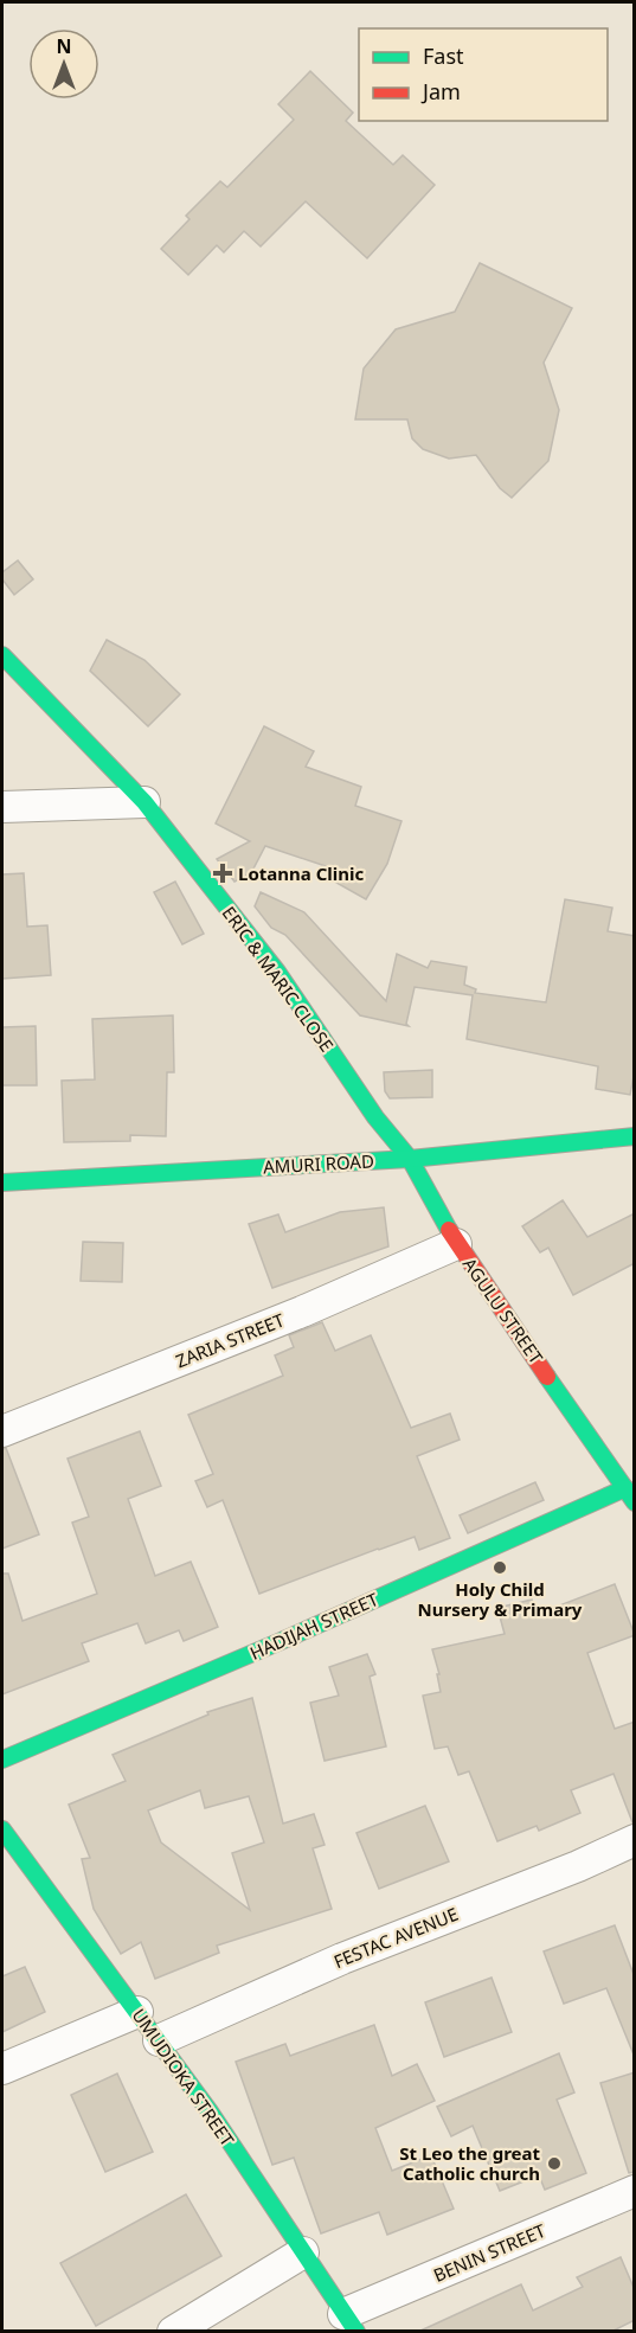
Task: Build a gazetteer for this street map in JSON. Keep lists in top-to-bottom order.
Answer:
{
  "streets": {
    "street": [
      "ERIC & MARIC CLOSE",
      "AMURI ROAD",
      "AGULU STREET",
      "ZARIA STREET",
      "HADIJAH STREET",
      "FESTAC AVENUE",
      "UMUDIOKA STREET",
      "BENIN STREET"
    ]
  },
  "crossings": [
    ["ERIC & MARIC CLOSE", "AGULU STREET"],
    ["AMURI ROAD", "AGULU STREET"],
    ["AGULU STREET", "ZARIA STREET"],
    ["AGULU STREET", "HADIJAH STREET"],
    ["FESTAC AVENUE", "UMUDIOKA STREET"],
    ["UMUDIOKA STREET", "BENIN STREET"]
  ],
  "places": {
    "health": ["Lotanna Clinic"],
    "other": ["Holy Child Nursery & Primary", "St Leo the great Catholic church"]
  },
  "legend": ["Fast", "Jam"],
  "north": "top"
}
